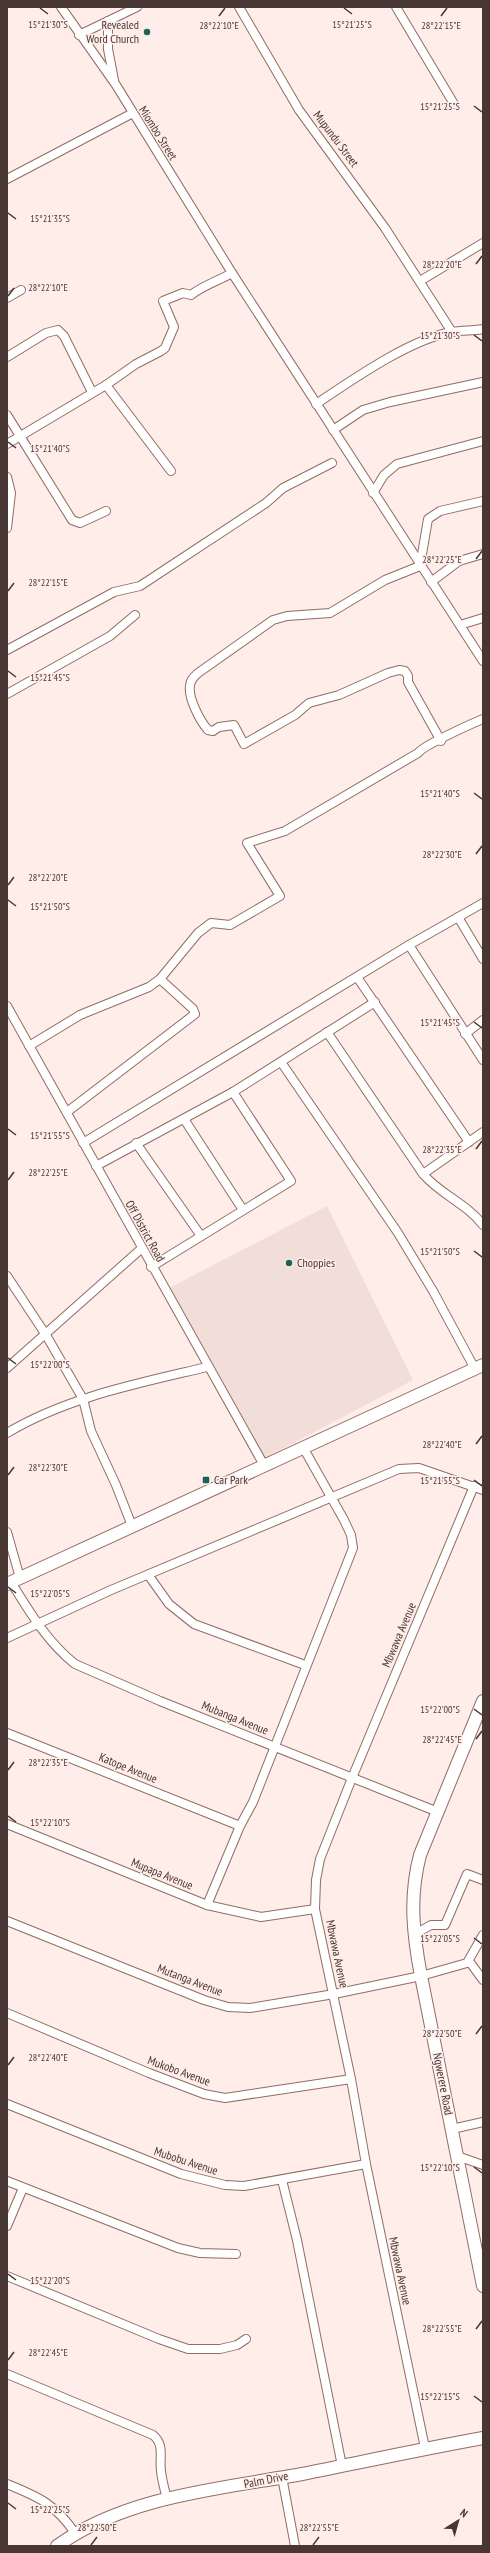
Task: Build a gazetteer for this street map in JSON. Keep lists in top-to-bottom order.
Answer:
{
  "streets": {
    "street": [
      "Miombo Street",
      "Mupundu Street",
      "Off District Road",
      "Mbwawa Avenue",
      "Mubanga Avenue",
      "Katope Avenue",
      "Mupapa Avenue",
      "Mutanga Avenue",
      "Mukobo Avenue",
      "Ngwerere Road",
      "Mubobu Avenue",
      "Palm Drive"
    ]
  },
  "crossings": [
    ["Mbwawa Avenue", "Mubanga Avenue"],
    ["Mbwawa Avenue", "Mupapa Avenue"],
    ["Mbwawa Avenue", "Mutanga Avenue"],
    ["Mbwawa Avenue", "Mukobo Avenue"],
    ["Mbwawa Avenue", "Mubobu Avenue"],
    ["Mbwawa Avenue", "Palm Drive"],
    ["Mubanga Avenue", "Ngwerere Road"],
    ["Mutanga Avenue", "Ngwerere Road"]
  ],
  "places": {
    "other": ["Revealed Word Church", "Choppies"],
    "transit": ["Car Park"]
  },
  "north": "top right",
  "coordinates": [
    "15°21'30\"S",
    "15°21'25\"S",
    "28°22'10\"E",
    "28°22'15\"E",
    "15°21'35\"S",
    "28°22'20\"E",
    "15°21'40\"S",
    "28°22'25\"E",
    "15°21'45\"S",
    "28°22'30\"E",
    "15°21'50\"S",
    "15°21'55\"S",
    "28°22'35\"E",
    "15°22'00\"S",
    "28°22'40\"E",
    "15°22'05\"S",
    "28°22'45\"E",
    "15°22'10\"S",
    "28°22'50\"E",
    "15°22'20\"S",
    "28°22'55\"E",
    "15°22'15\"S",
    "15°22'25\"S"
  ]
}
